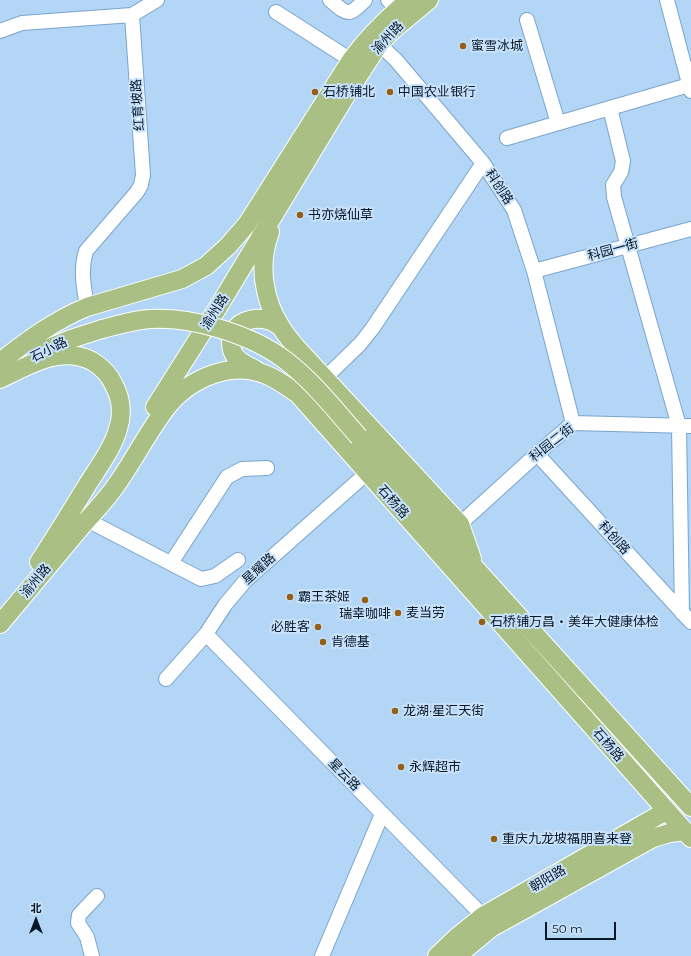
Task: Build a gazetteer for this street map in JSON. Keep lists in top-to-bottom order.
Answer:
{
  "streets": {
    "main road": [
      "渝州路",
      "石小路",
      "石杨路",
      "朝阳路"
    ],
    "street": [
      "红育坡路",
      "科创路",
      "科园一街",
      "科园二街",
      "星耀路",
      "星云路"
    ]
  },
  "crossings": [
    ["渝州路", "红育坡路"],
    ["渝州路", "石杨路"],
    ["科创路", "科园一街"],
    ["科创路", "科园二街"],
    ["石小路", "石杨路"],
    ["石杨路", "星耀路"],
    ["石杨路", "朝阳路"],
    ["星耀路", "星云路"],
    ["星云路", "朝阳路"]
  ],
  "places": [
    "蜜雪冰城",
    "石桥铺北",
    "中国农业银行",
    "书亦烧仙草",
    "霸王茶姬",
    "瑞幸咖啡",
    "麦当劳",
    "石桥铺万昌‧美年大健康体检",
    "必胜客",
    "肯德基",
    "龙湖·星汇天街",
    "永辉超市",
    "重庆九龙坡福朋喜来登"
  ],
  "scale_bar": "50 m",
  "north": "top"
}
